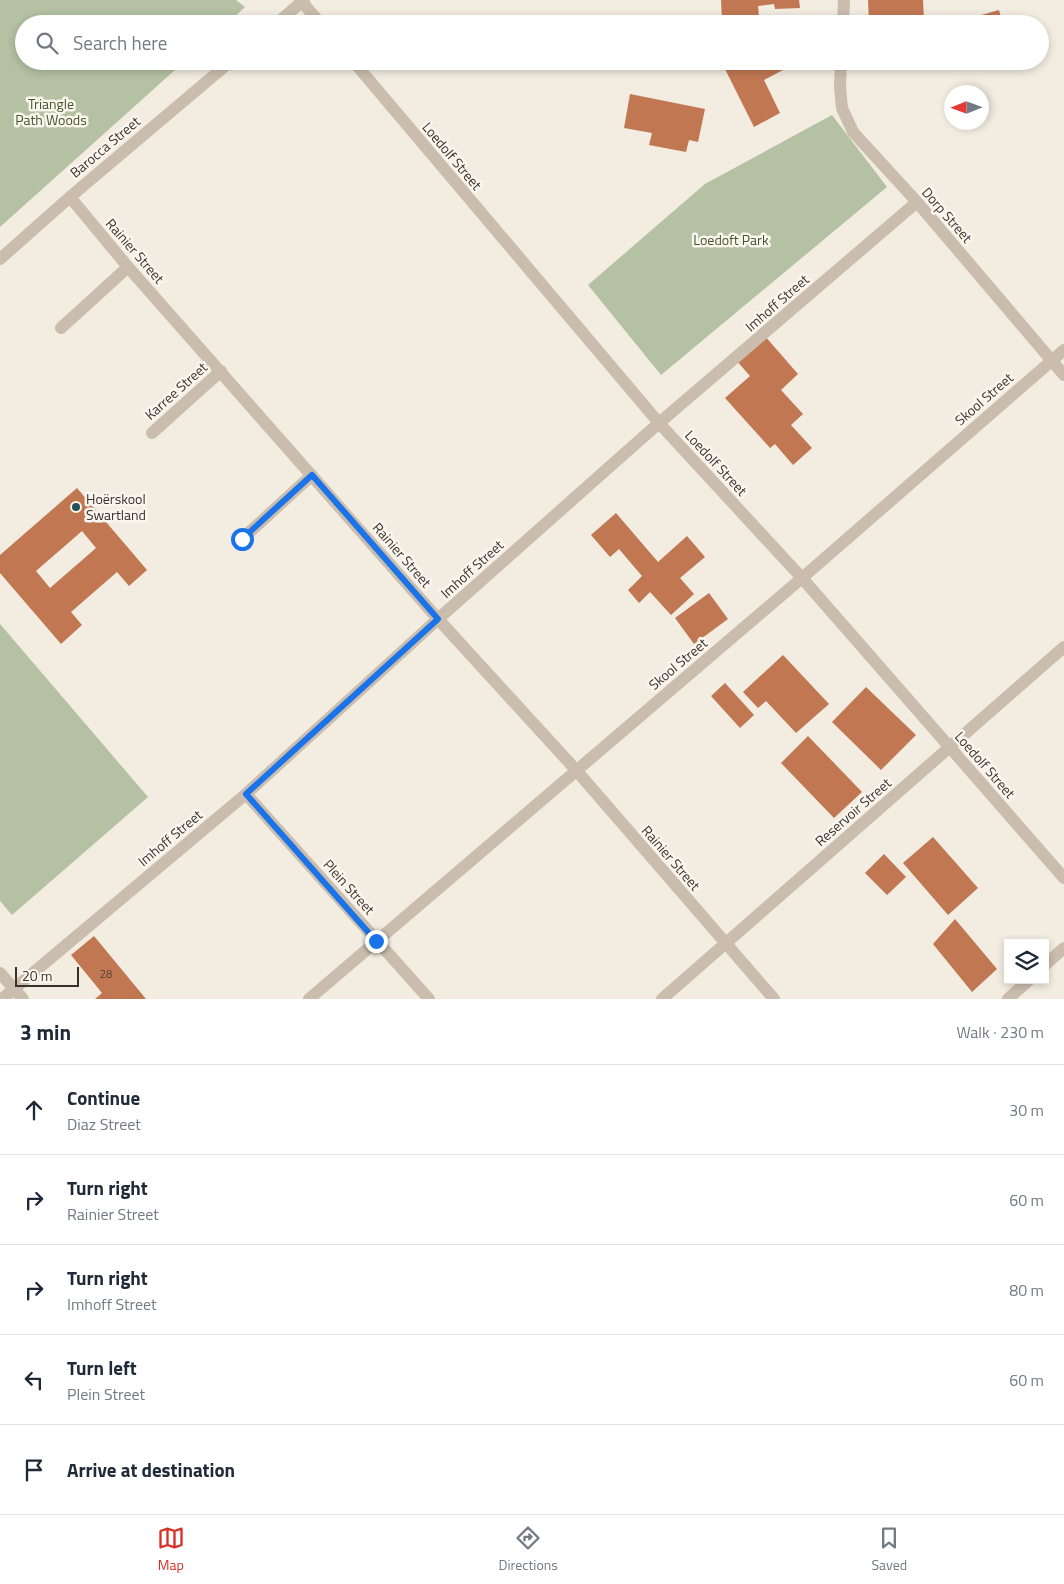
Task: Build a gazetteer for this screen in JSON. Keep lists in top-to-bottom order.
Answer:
{
  "streets": {
    "street": [
      "Barocca Street",
      "Loedolf Street",
      "Dorp Street",
      "Rainier Street",
      "Imhoff Street",
      "Karree Street",
      "Skool Street",
      "Reservoir Street",
      "Plein Street"
    ]
  },
  "crossings": [
    ["Barocca Street", "Rainier Street"],
    ["Loedolf Street", "Imhoff Street"],
    ["Loedolf Street", "Skool Street"],
    ["Loedolf Street", "Reservoir Street"],
    ["Dorp Street", "Imhoff Street"],
    ["Dorp Street", "Skool Street"],
    ["Rainier Street", "Imhoff Street"],
    ["Rainier Street", "Karree Street"],
    ["Rainier Street", "Skool Street"],
    ["Rainier Street", "Reservoir Street"],
    ["Imhoff Street", "Plein Street"],
    ["Skool Street", "Plein Street"]
  ],
  "parks": ["Triangle Path Woods", "Loedoft Park"],
  "places": ["Hoërskool Swartland"],
  "house_numbers": ["28"],
  "scale_bar": "20 m",
  "north": "left",
  "page": {
    "search": "Search here",
    "scale": "20 m",
    "heading": ["3 min", "Walk · 230 m"],
    "list": [
      ["Continue", "Diaz Street", "30 m"],
      ["Turn right", "Rainier Street", "60 m"],
      ["Turn right", "Imhoff Street", "80 m"],
      ["Turn left", "Plein Street", "60 m"],
      "Arrive at destination"
    ],
    "nav": ["Map", "Directions", "Saved"]
  }
}
